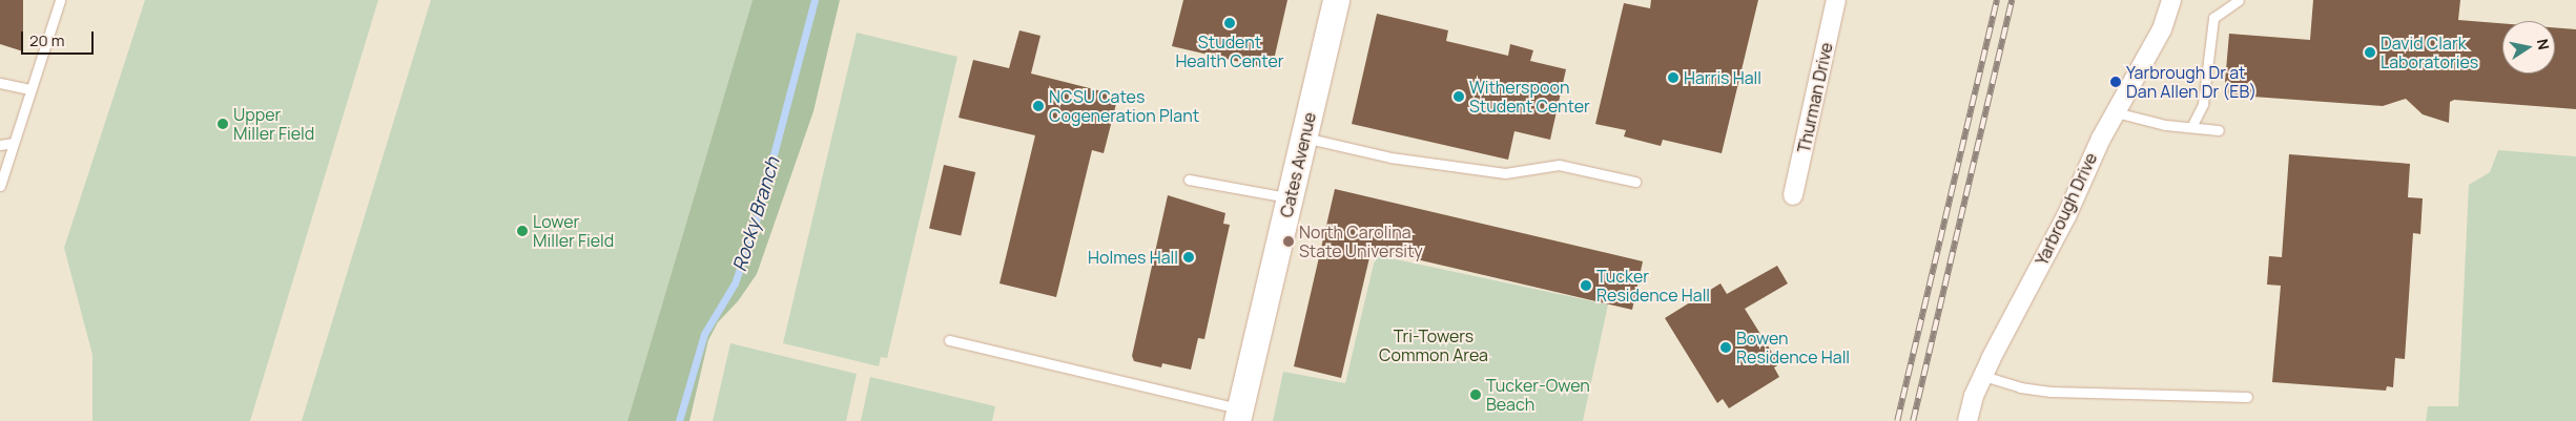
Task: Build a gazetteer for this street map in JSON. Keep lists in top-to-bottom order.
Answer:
{
  "streets": {
    "street": ["Thurman Drive", "Cates Avenue", "Yarbrough Drive"]
  },
  "water": ["Rocky Branch"],
  "parks": ["Tri-Towers Common Area"],
  "places": [
    "Student Health Center",
    "David Clark Laboratories",
    "Harris Hall",
    "Yarbrough Dr at Dan Allen Dr (EB)",
    "Witherspoon Student Center",
    "NCSU Cates Cogeneration Plant",
    "Upper Miller Field",
    "Lower Miller Field",
    "North Carolina State University",
    "Holmes Hall",
    "Tucker Residence Hall",
    "Bowen Residence Hall",
    "Tucker-Owen Beach"
  ],
  "scale_bar": "20 m",
  "north": "right"
}
